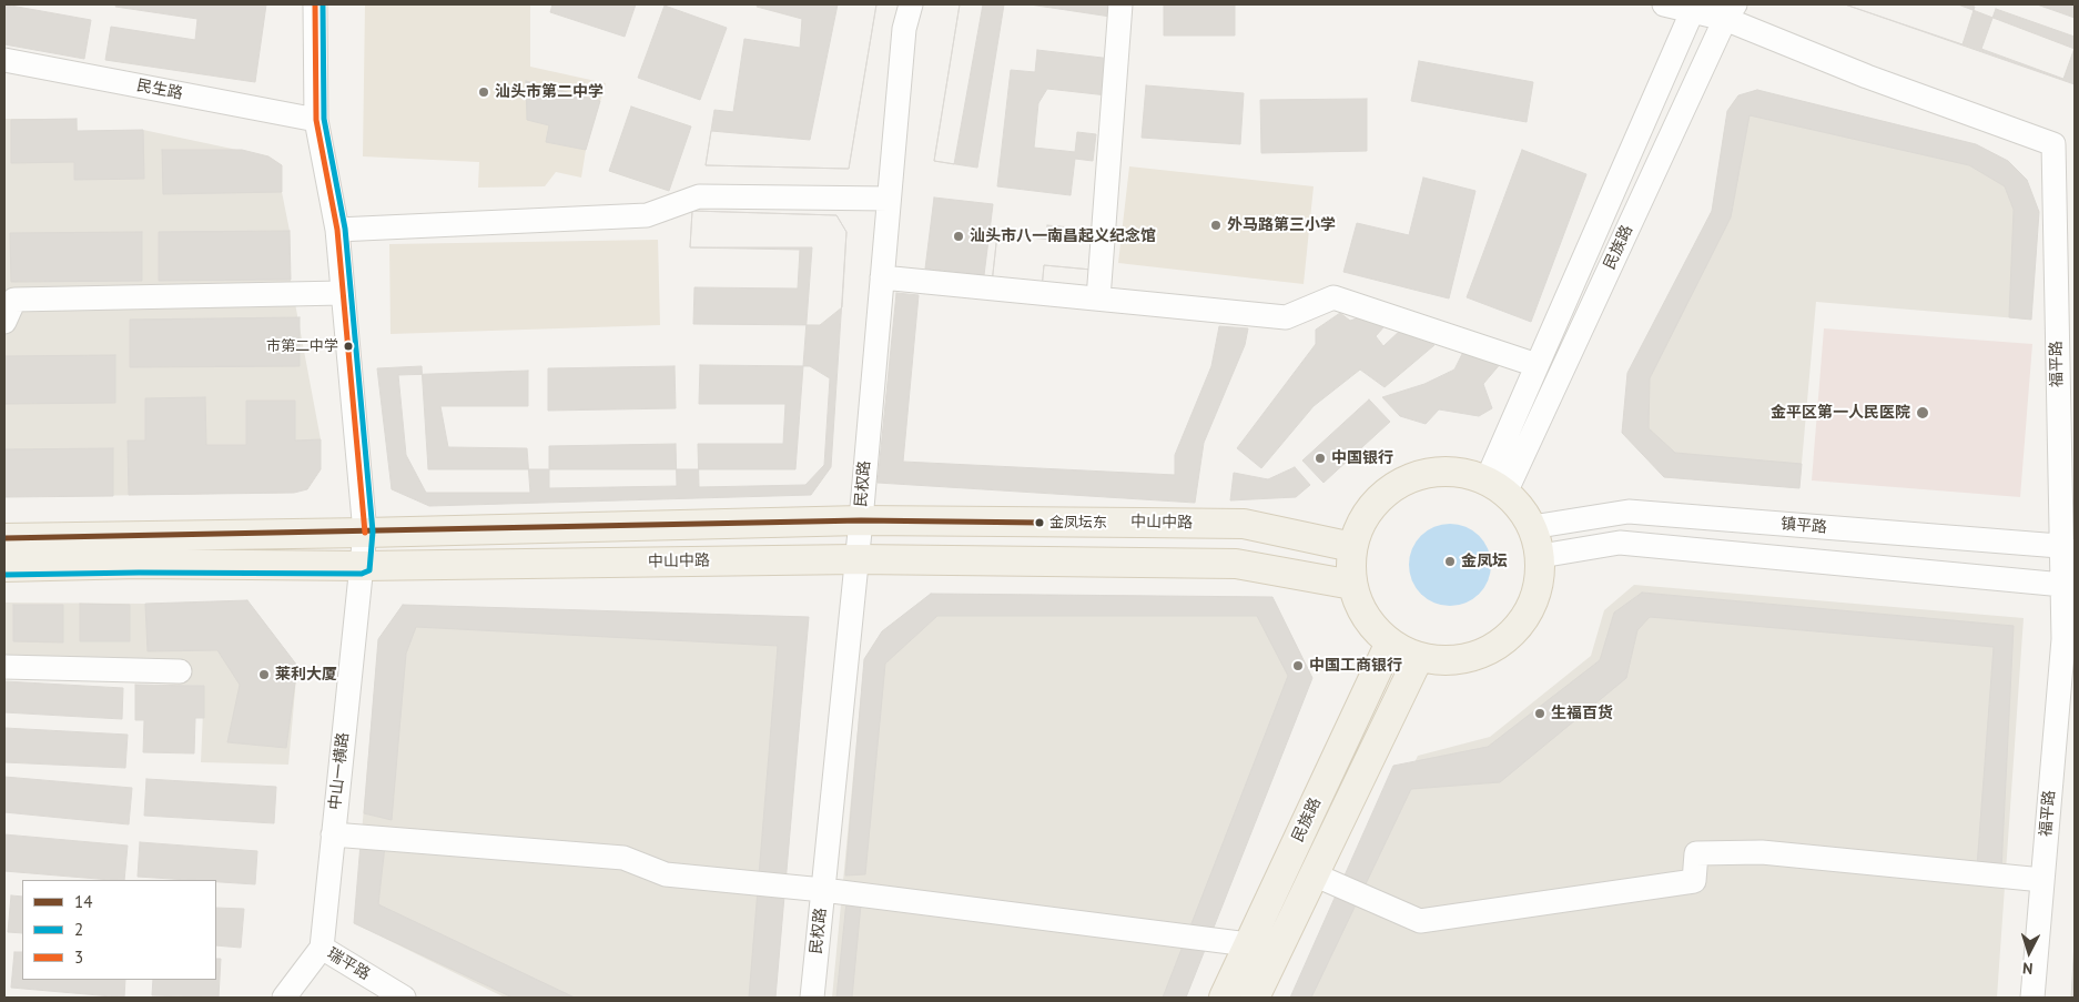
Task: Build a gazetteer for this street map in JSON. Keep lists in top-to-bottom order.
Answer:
{
  "streets": {
    "main road": ["民族路", "中山中路"],
    "street": [
      "民生路",
      "福平路",
      "民权路",
      "镇平路",
      "中山一横路",
      "瑞平路"
    ]
  },
  "crossings": [
    ["民生路", "中山一横路"],
    ["民族路", "福平路"],
    ["民族路", "中山中路"],
    ["民族路", "镇平路"],
    ["福平路", "镇平路"],
    ["民权路", "中山中路"],
    ["中山中路", "镇平路"],
    ["中山中路", "中山一横路"],
    ["中山一横路", "瑞平路"]
  ],
  "places": [
    "汕头市第二中学",
    "外马路第三小学",
    "汕头市八一南昌起义纪念馆",
    "市第二中学",
    "金平区第一人民医院",
    "中国银行",
    "金凤坛东",
    "金凤坛",
    "中国工商银行",
    "莱利大厦",
    "生福百货"
  ],
  "lines": ["transit line 2", "transit line 3", "transit line 14"],
  "legend": ["14", "2", "3"],
  "north": "bottom"
}
